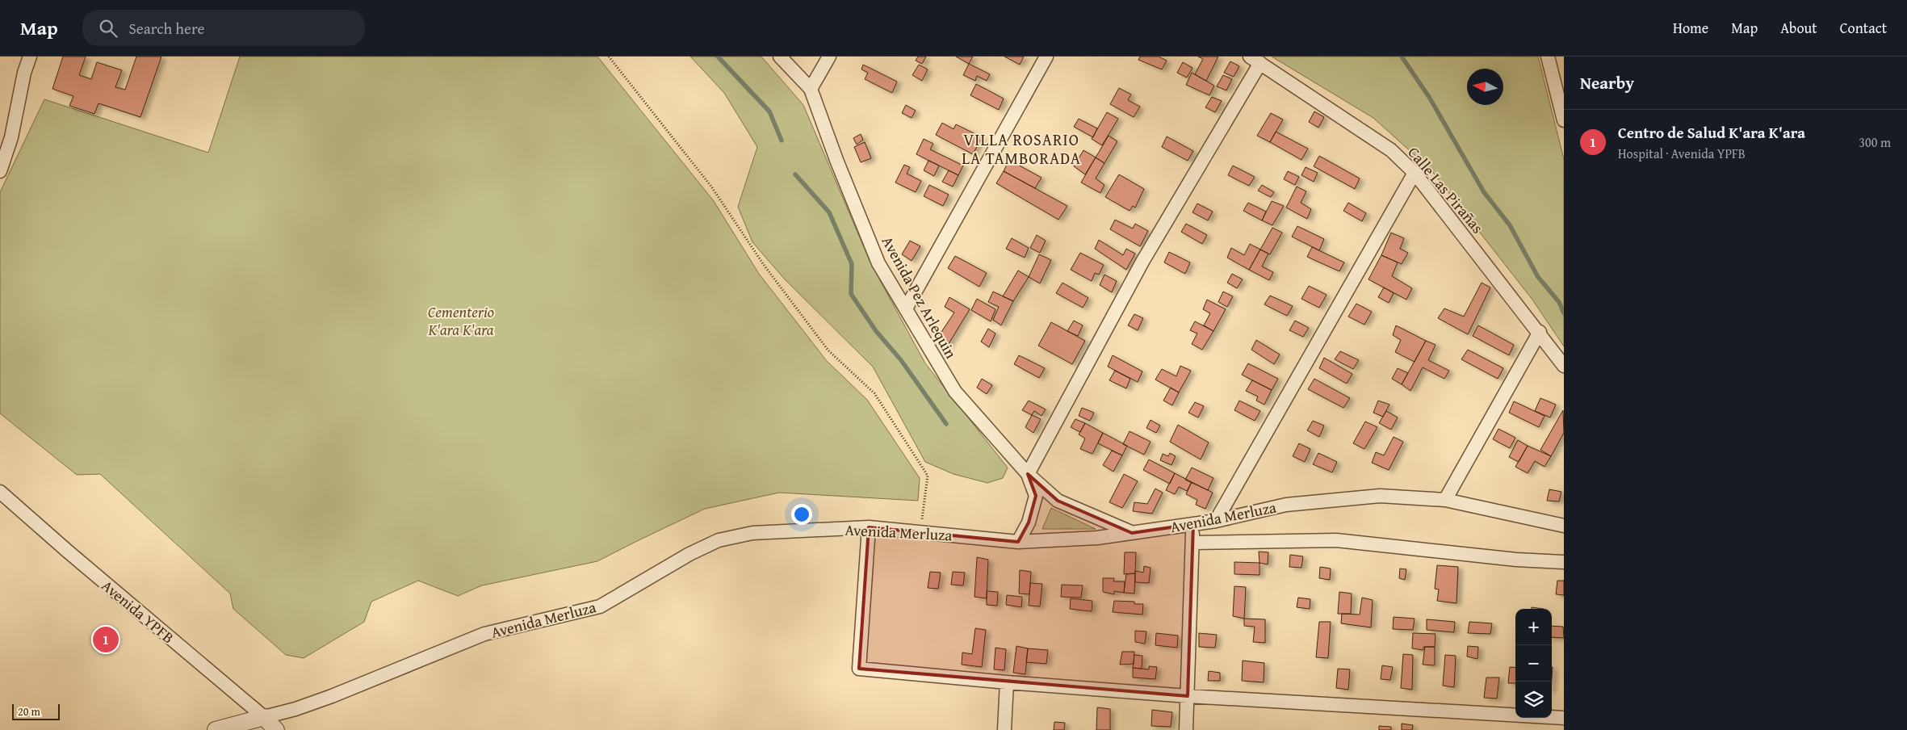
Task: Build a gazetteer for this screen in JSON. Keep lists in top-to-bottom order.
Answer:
{
  "streets": {
    "street": [
      "Calle Las Pirañas",
      "Avenida Pez Arlequin",
      "Avenida Merluza",
      "Avenida YPFB"
    ]
  },
  "crossings": [
    ["Avenida Pez Arlequin", "Avenida Merluza"],
    ["Avenida Merluza", "Avenida YPFB"]
  ],
  "districts": ["VILLA ROSARIO LA TAMBORADA"],
  "parks": ["Cementerio K'ara K'ara"],
  "scale_bar": "20 m",
  "north": "left",
  "page": {
    "header": "Map",
    "search": "Search here",
    "nav": [
      "Home",
      "Map",
      "About",
      "Contact"
    ],
    "heading": "Nearby",
    "list": [
      {
        "mark": "1",
        "name": "Centro de Salud K'ara K'ara",
        "note": "Hospital · Avenida YPFB",
        "value": "300 m"
      }
    ],
    "map_buttons": ["+", "−"],
    "pins": "1",
    "scale": "20 m"
  }
}
